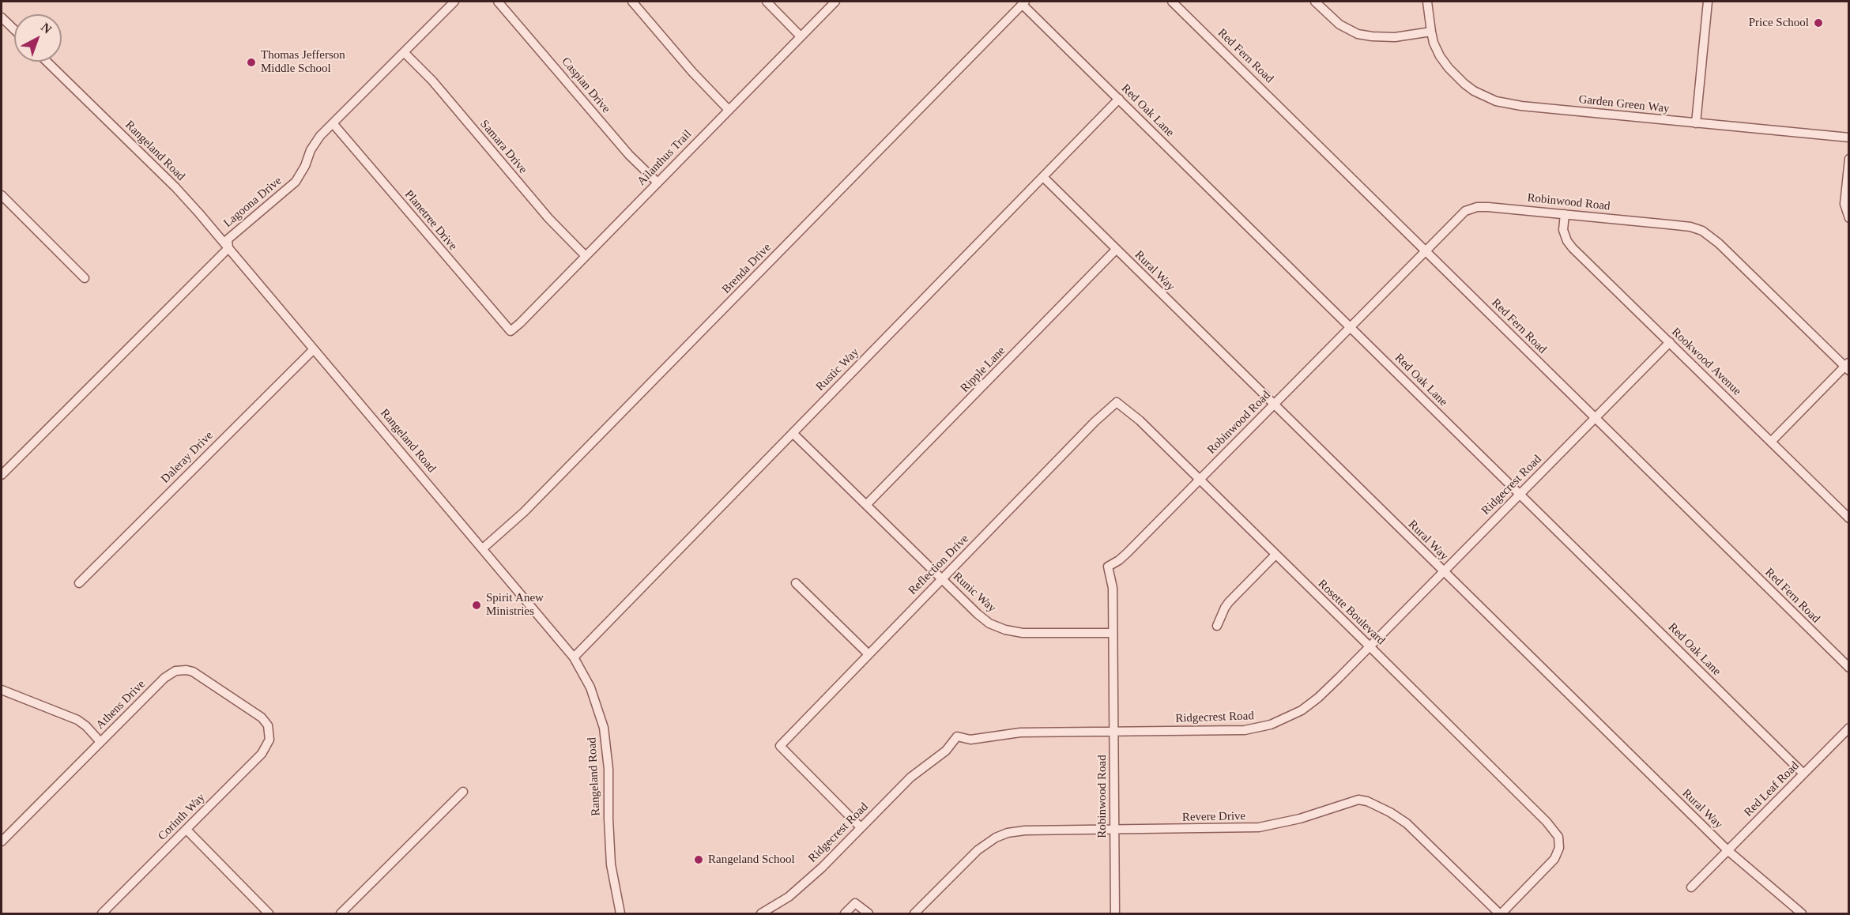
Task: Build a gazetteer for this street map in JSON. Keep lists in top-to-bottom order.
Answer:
{
  "streets": {
    "street": [
      "Red Fern Road",
      "Caspian Drive",
      "Garden Green Way",
      "Red Oak Lane",
      "Samara Drive",
      "Rangeland Road",
      "Ailanthus Trail",
      "Lagoona Drive",
      "Robinwood Road",
      "Planetree Drive",
      "Brenda Drive",
      "Rural Way",
      "Rookwood Avenue",
      "Rustic Way",
      "Ripple Lane",
      "Daleray Drive",
      "Ridgecrest Road",
      "Reflection Drive",
      "Runic Way",
      "Rosette Boulevard",
      "Athens Drive",
      "Red Leaf Road",
      "Corinth Way",
      "Revere Drive"
    ]
  },
  "crossings": [
    ["Red Fern Road", "Robinwood Road"],
    ["Red Fern Road", "Ridgecrest Road"],
    ["Caspian Drive", "Ailanthus Trail"],
    ["Red Oak Lane", "Robinwood Road"],
    ["Red Oak Lane", "Brenda Drive"],
    ["Red Oak Lane", "Rustic Way"],
    ["Red Oak Lane", "Ridgecrest Road"],
    ["Red Oak Lane", "Red Leaf Road"],
    ["Samara Drive", "Ailanthus Trail"],
    ["Samara Drive", "Lagoona Drive"],
    ["Rangeland Road", "Lagoona Drive"],
    ["Rangeland Road", "Brenda Drive"],
    ["Rangeland Road", "Rustic Way"],
    ["Rangeland Road", "Daleray Drive"],
    ["Ailanthus Trail", "Planetree Drive"],
    ["Lagoona Drive", "Planetree Drive"],
    ["Robinwood Road", "Rural Way"],
    ["Robinwood Road", "Rookwood Avenue"],
    ["Robinwood Road", "Ridgecrest Road"],
    ["Robinwood Road", "Runic Way"],
    ["Robinwood Road", "Rosette Boulevard"],
    ["Robinwood Road", "Revere Drive"],
    ["Rural Way", "Rustic Way"],
    ["Rural Way", "Ripple Lane"],
    ["Rural Way", "Ridgecrest Road"],
    ["Rural Way", "Red Leaf Road"],
    ["Rookwood Avenue", "Ridgecrest Road"],
    ["Rustic Way", "Runic Way"],
    ["Ripple Lane", "Runic Way"],
    ["Ridgecrest Road", "Reflection Drive"],
    ["Ridgecrest Road", "Rosette Boulevard"],
    ["Reflection Drive", "Runic Way"],
    ["Reflection Drive", "Rosette Boulevard"],
    ["Rosette Boulevard", "Revere Drive"],
    ["Athens Drive", "Corinth Way"]
  ],
  "places": [
    "Price School",
    "Thomas Jefferson Middle School",
    "Spirit Anew Ministries",
    "Rangeland School"
  ],
  "north": "top right"
}
